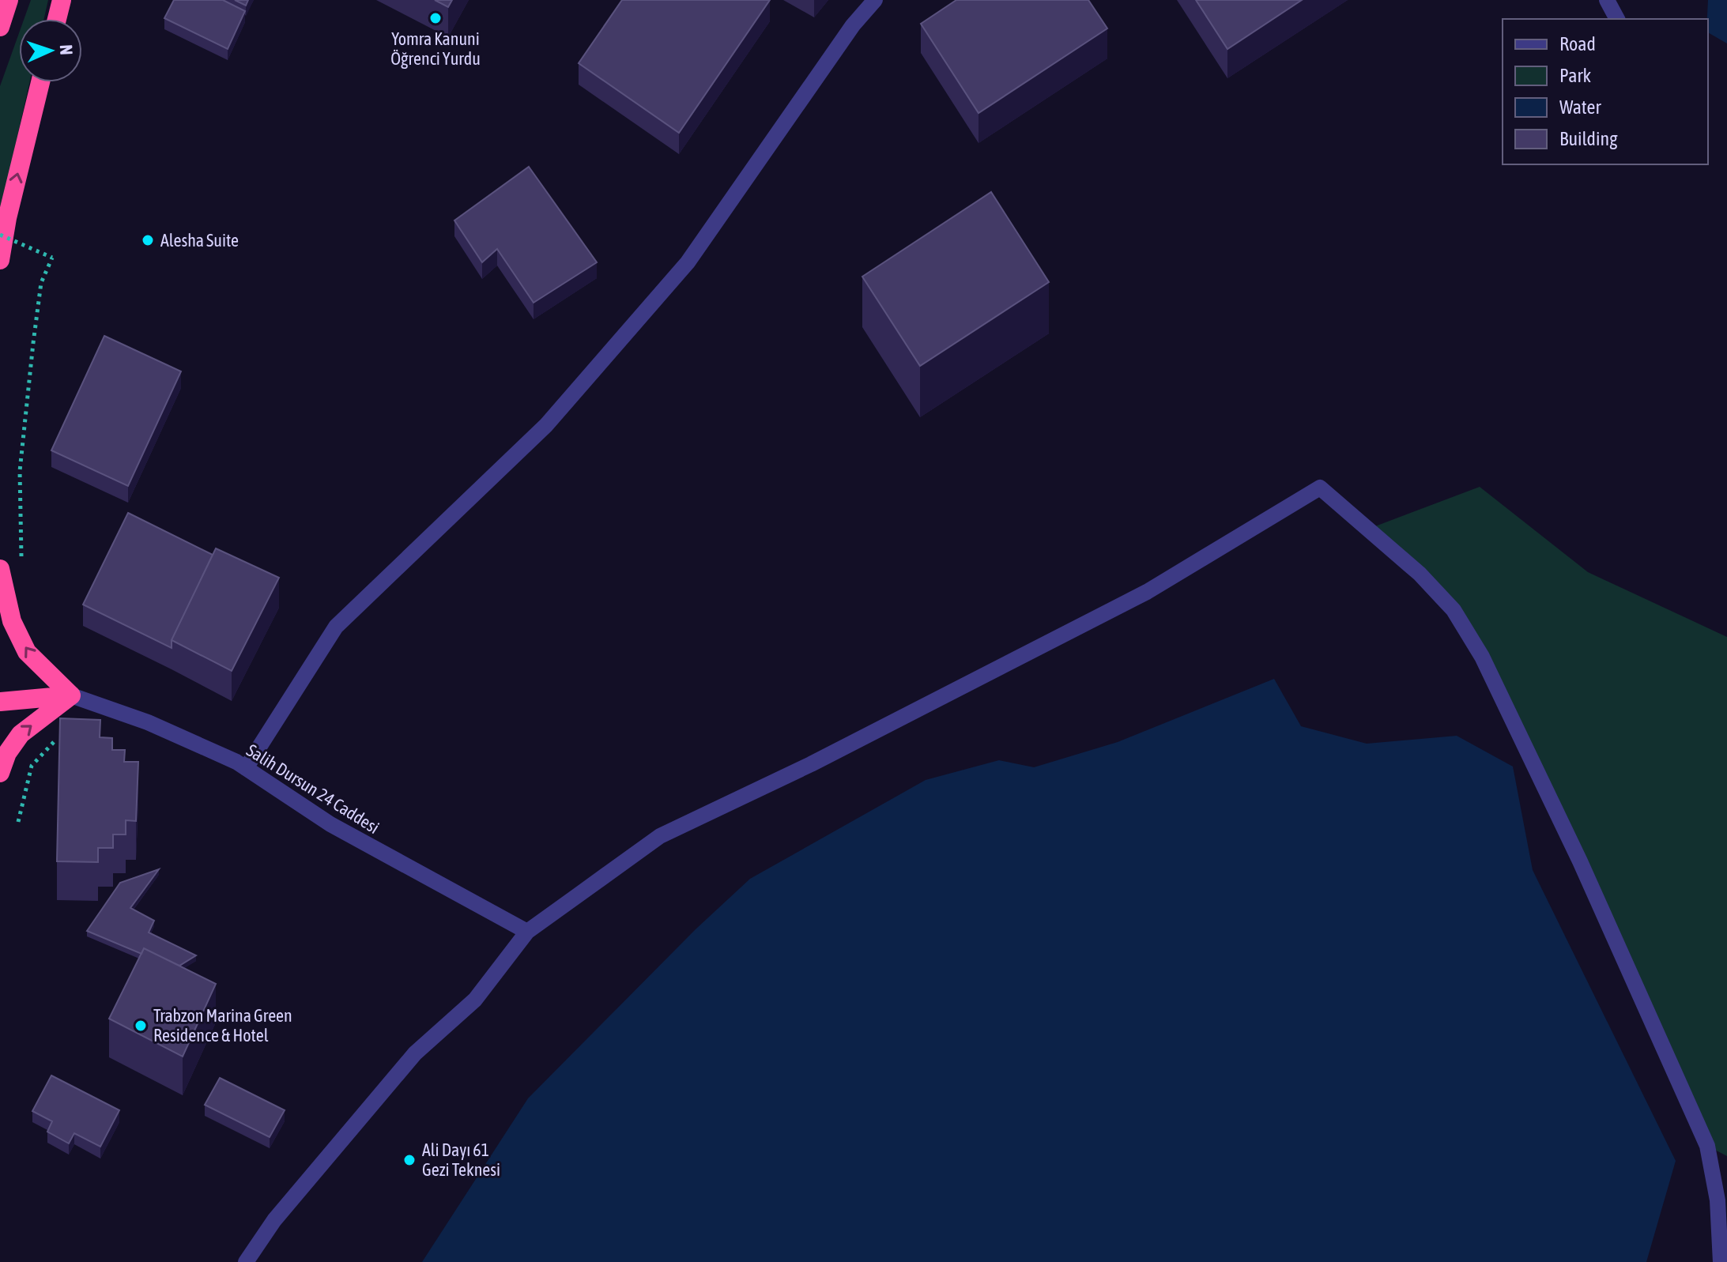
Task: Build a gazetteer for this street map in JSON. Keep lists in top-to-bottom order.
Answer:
{
  "streets": {
    "street": ["Salih Dursun 24 Caddesi"]
  },
  "places": [
    "Yomra Kanuni Öğrenci Yurdu",
    "Alesha Suite",
    "Trabzon Marina Green Residence & Hotel",
    "Ali Dayı 61 Gezi Teknesi"
  ],
  "legend": [
    "Road",
    "Park",
    "Water",
    "Building"
  ],
  "north": "right"
}
